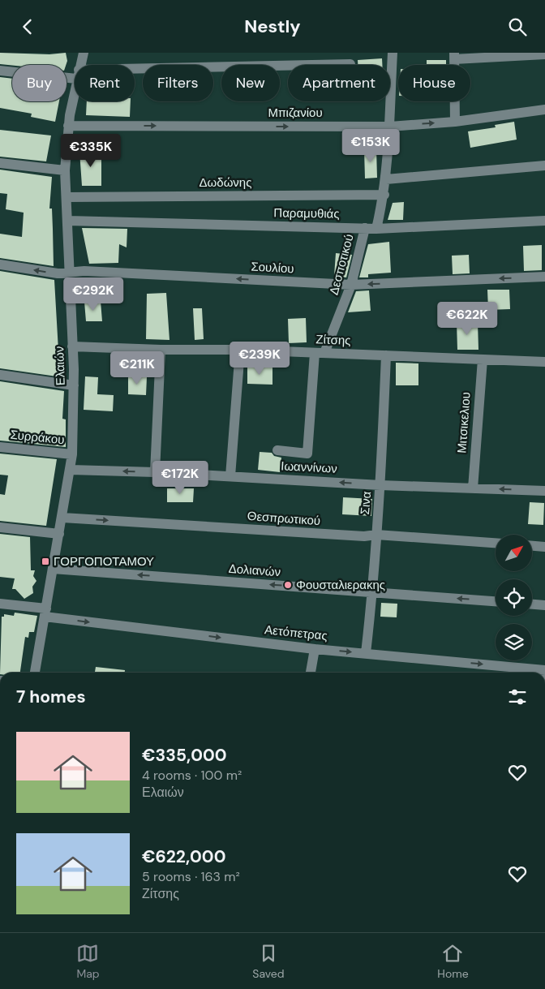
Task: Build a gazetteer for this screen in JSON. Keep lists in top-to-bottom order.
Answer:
{
  "streets": {
    "street": [
      "Μπιζανίου",
      "Δωδώνης",
      "Παραμυθιάς",
      "Δεσποτικού",
      "Σουλίου",
      "Ζίτσης",
      "Ελαιών",
      "Μιτσικελιου",
      "Συρράκου",
      "Ιωαννίνων",
      "Σινα",
      "Θεσπρωτικού",
      "Δολιανών",
      "Αετόπετρας"
    ]
  },
  "crossings": [
    ["Μπιζανίου", "Ελαιών"],
    ["Δωδώνης", "Ελαιών"],
    ["Παραμυθιάς", "Δεσποτικού"],
    ["Παραμυθιάς", "Ελαιών"],
    ["Δεσποτικού", "Σουλίου"],
    ["Δεσποτικού", "Ζίτσης"],
    ["Σουλίου", "Ελαιών"],
    ["Ζίτσης", "Ελαιών"],
    ["Ζίτσης", "Μιτσικελιου"],
    ["Ζίτσης", "Σινα"],
    ["Ελαιών", "Συρράκου"],
    ["Ελαιών", "Ιωαννίνων"],
    ["Ελαιών", "Θεσπρωτικού"],
    ["Ελαιών", "Δολιανών"],
    ["Ελαιών", "Αετόπετρας"],
    ["Μιτσικελιου", "Ιωαννίνων"],
    ["Ιωαννίνων", "Σινα"],
    ["Σινα", "Θεσπρωτικού"],
    ["Σινα", "Δολιανών"],
    ["Σινα", "Αετόπετρας"]
  ],
  "one_way": [
    "Σουλίου",
    "Ιωαννίνων",
    "Θεσπρωτικού",
    "Δολιανών",
    "Αετόπετρας"
  ],
  "places": {
    "transit": ["ΓΟΡΓΟΠΟΤΑΜΟΥ"],
    "other": ["Φουσταλιερακης"]
  },
  "north": "top right",
  "page": {
    "header": "Nestly",
    "chip": [
      "Buy",
      "Rent",
      "Filters",
      "New",
      "Apartment",
      "House"
    ],
    "price": [
      "€153K",
      "€335K",
      "€292K",
      "€622K",
      "€239K",
      "€211K",
      "€172K"
    ],
    "heading": "7 homes",
    "list": [
      {
        "name": "€335,000",
        "note": "4 rooms · 100 m² · Ελαιών"
      },
      {
        "name": "€622,000",
        "note": "5 rooms · 163 m² · Ζίτσης"
      }
    ],
    "tabs": ["Map", "Saved", "Home"]
  }
}
